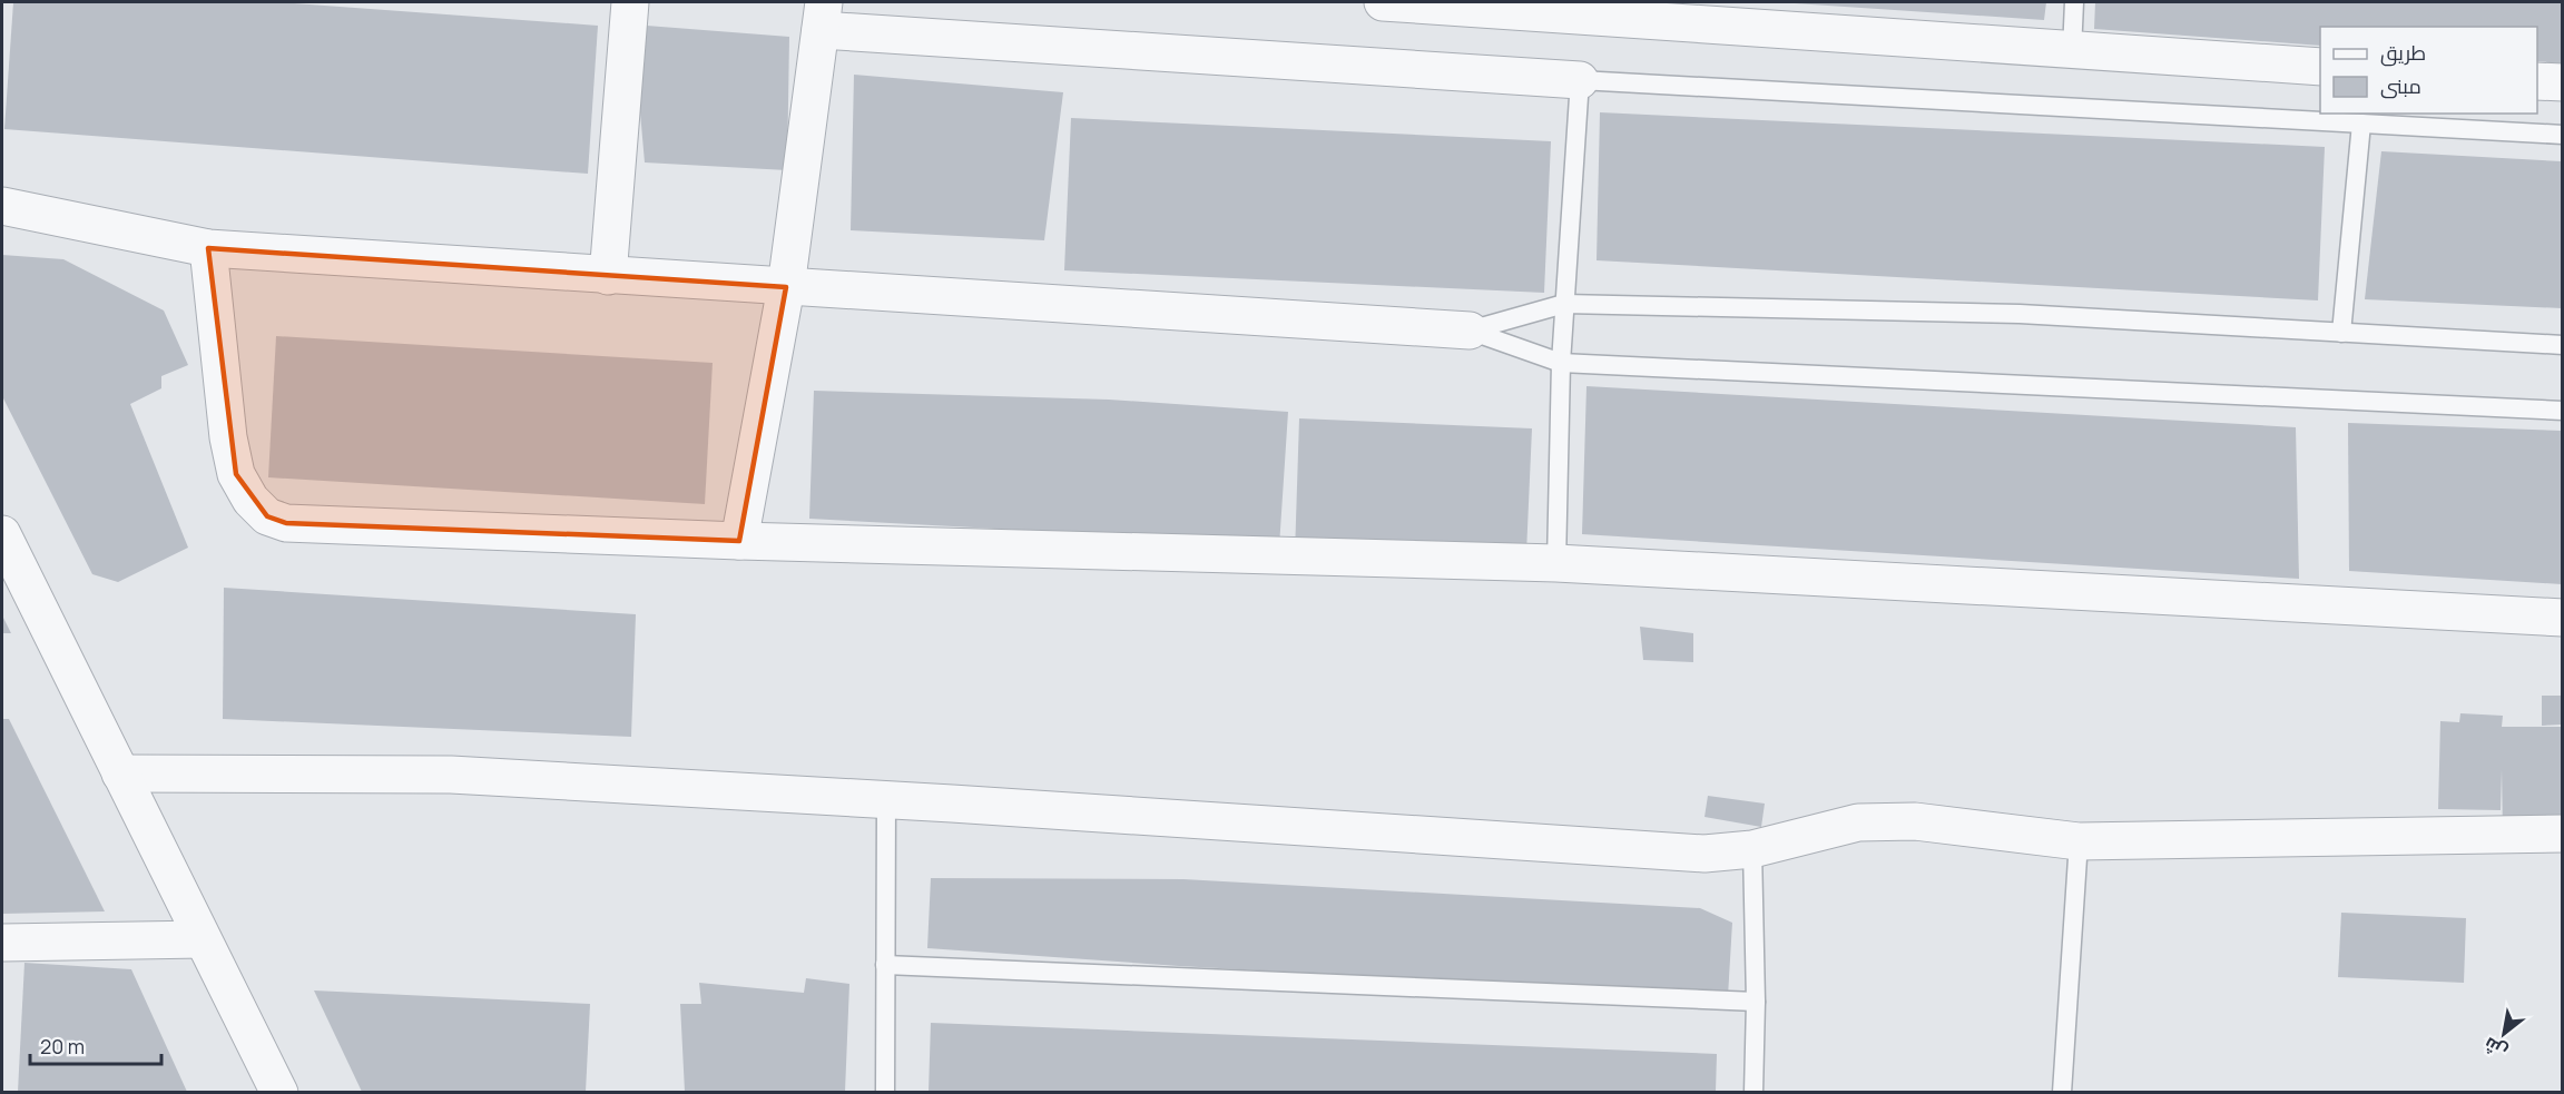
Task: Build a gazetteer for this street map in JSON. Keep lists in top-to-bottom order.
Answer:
{
  "legend": ["طريق", "مبنى"],
  "scale_bar": "20 m",
  "north": "bottom left"
}
